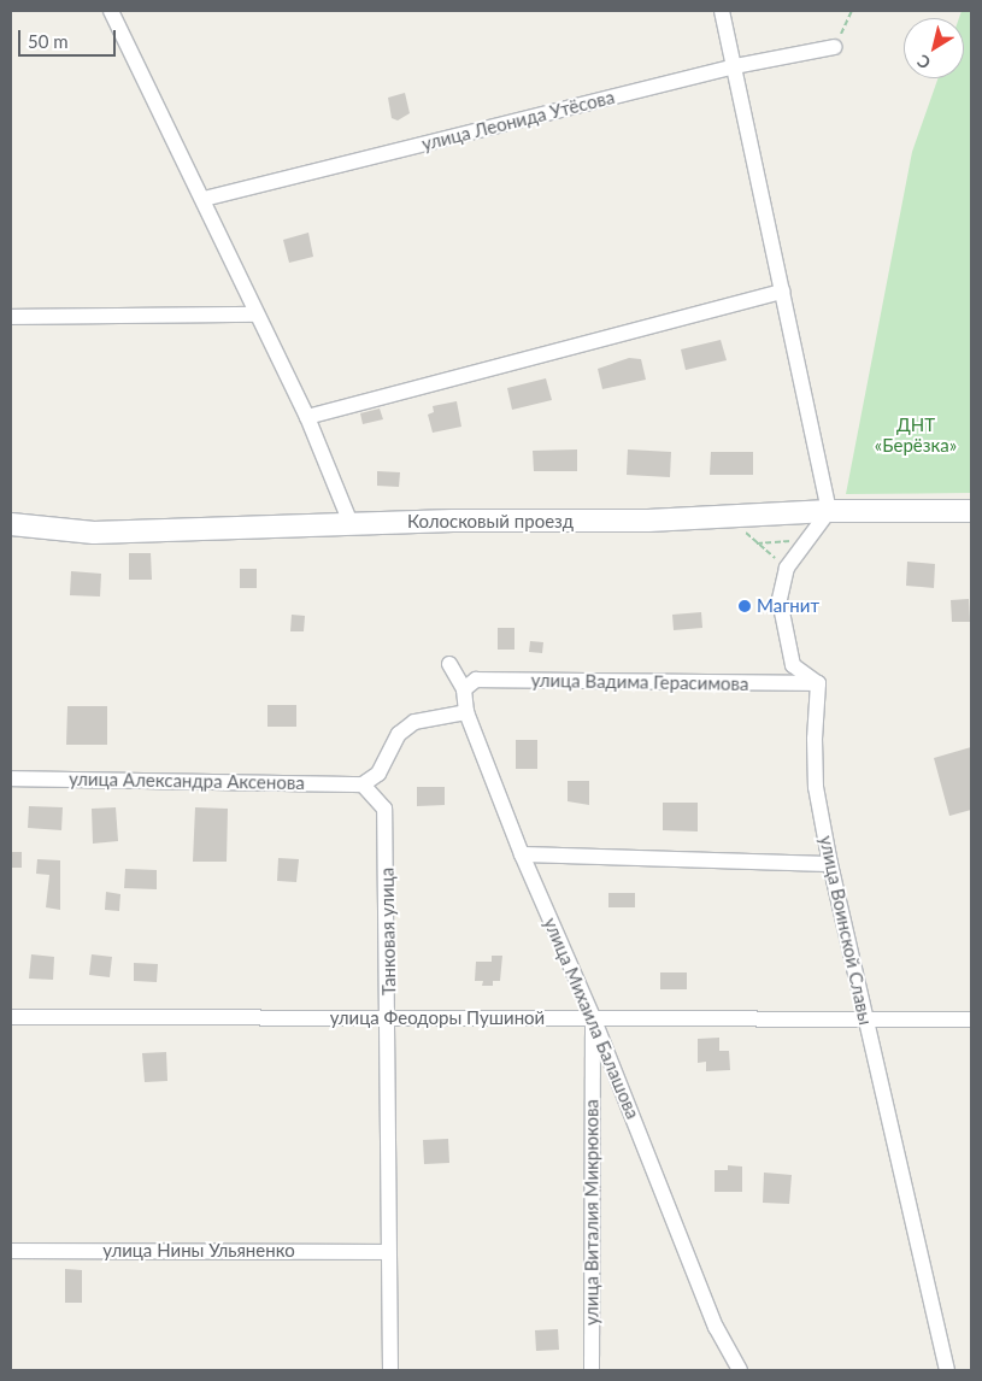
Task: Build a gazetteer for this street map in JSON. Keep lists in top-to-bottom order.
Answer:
{
  "streets": {
    "street": [
      "улица Леонида Утёсова",
      "Колосковый проезд",
      "улица Вадима Герасимова",
      "улица Александра Аксенова",
      "улица Воинской Славы",
      "Танковая улица",
      "улица Феодоры Пушиной",
      "улица Михаила Балашова",
      "улица Виталия Микрюкова",
      "улица Нины Ульяненко"
    ]
  },
  "crossings": [
    ["улица Вадима Герасимова", "улица Воинской Славы"],
    ["улица Вадима Герасимова", "улица Михаила Балашова"],
    ["улица Александра Аксенова", "Танковая улица"],
    ["улица Воинской Славы", "улица Феодоры Пушиной"],
    ["Танковая улица", "улица Феодоры Пушиной"],
    ["Танковая улица", "улица Нины Ульяненко"],
    ["улица Феодоры Пушиной", "улица Михаила Балашова"],
    ["улица Феодоры Пушиной", "улица Виталия Микрюкова"],
    ["улица Михаила Балашова", "улица Виталия Микрюкова"]
  ],
  "parks": ["ДНТ «Берёзка»"],
  "places": ["Магнит"],
  "scale_bar": "50 m",
  "north": "bottom left"
}
